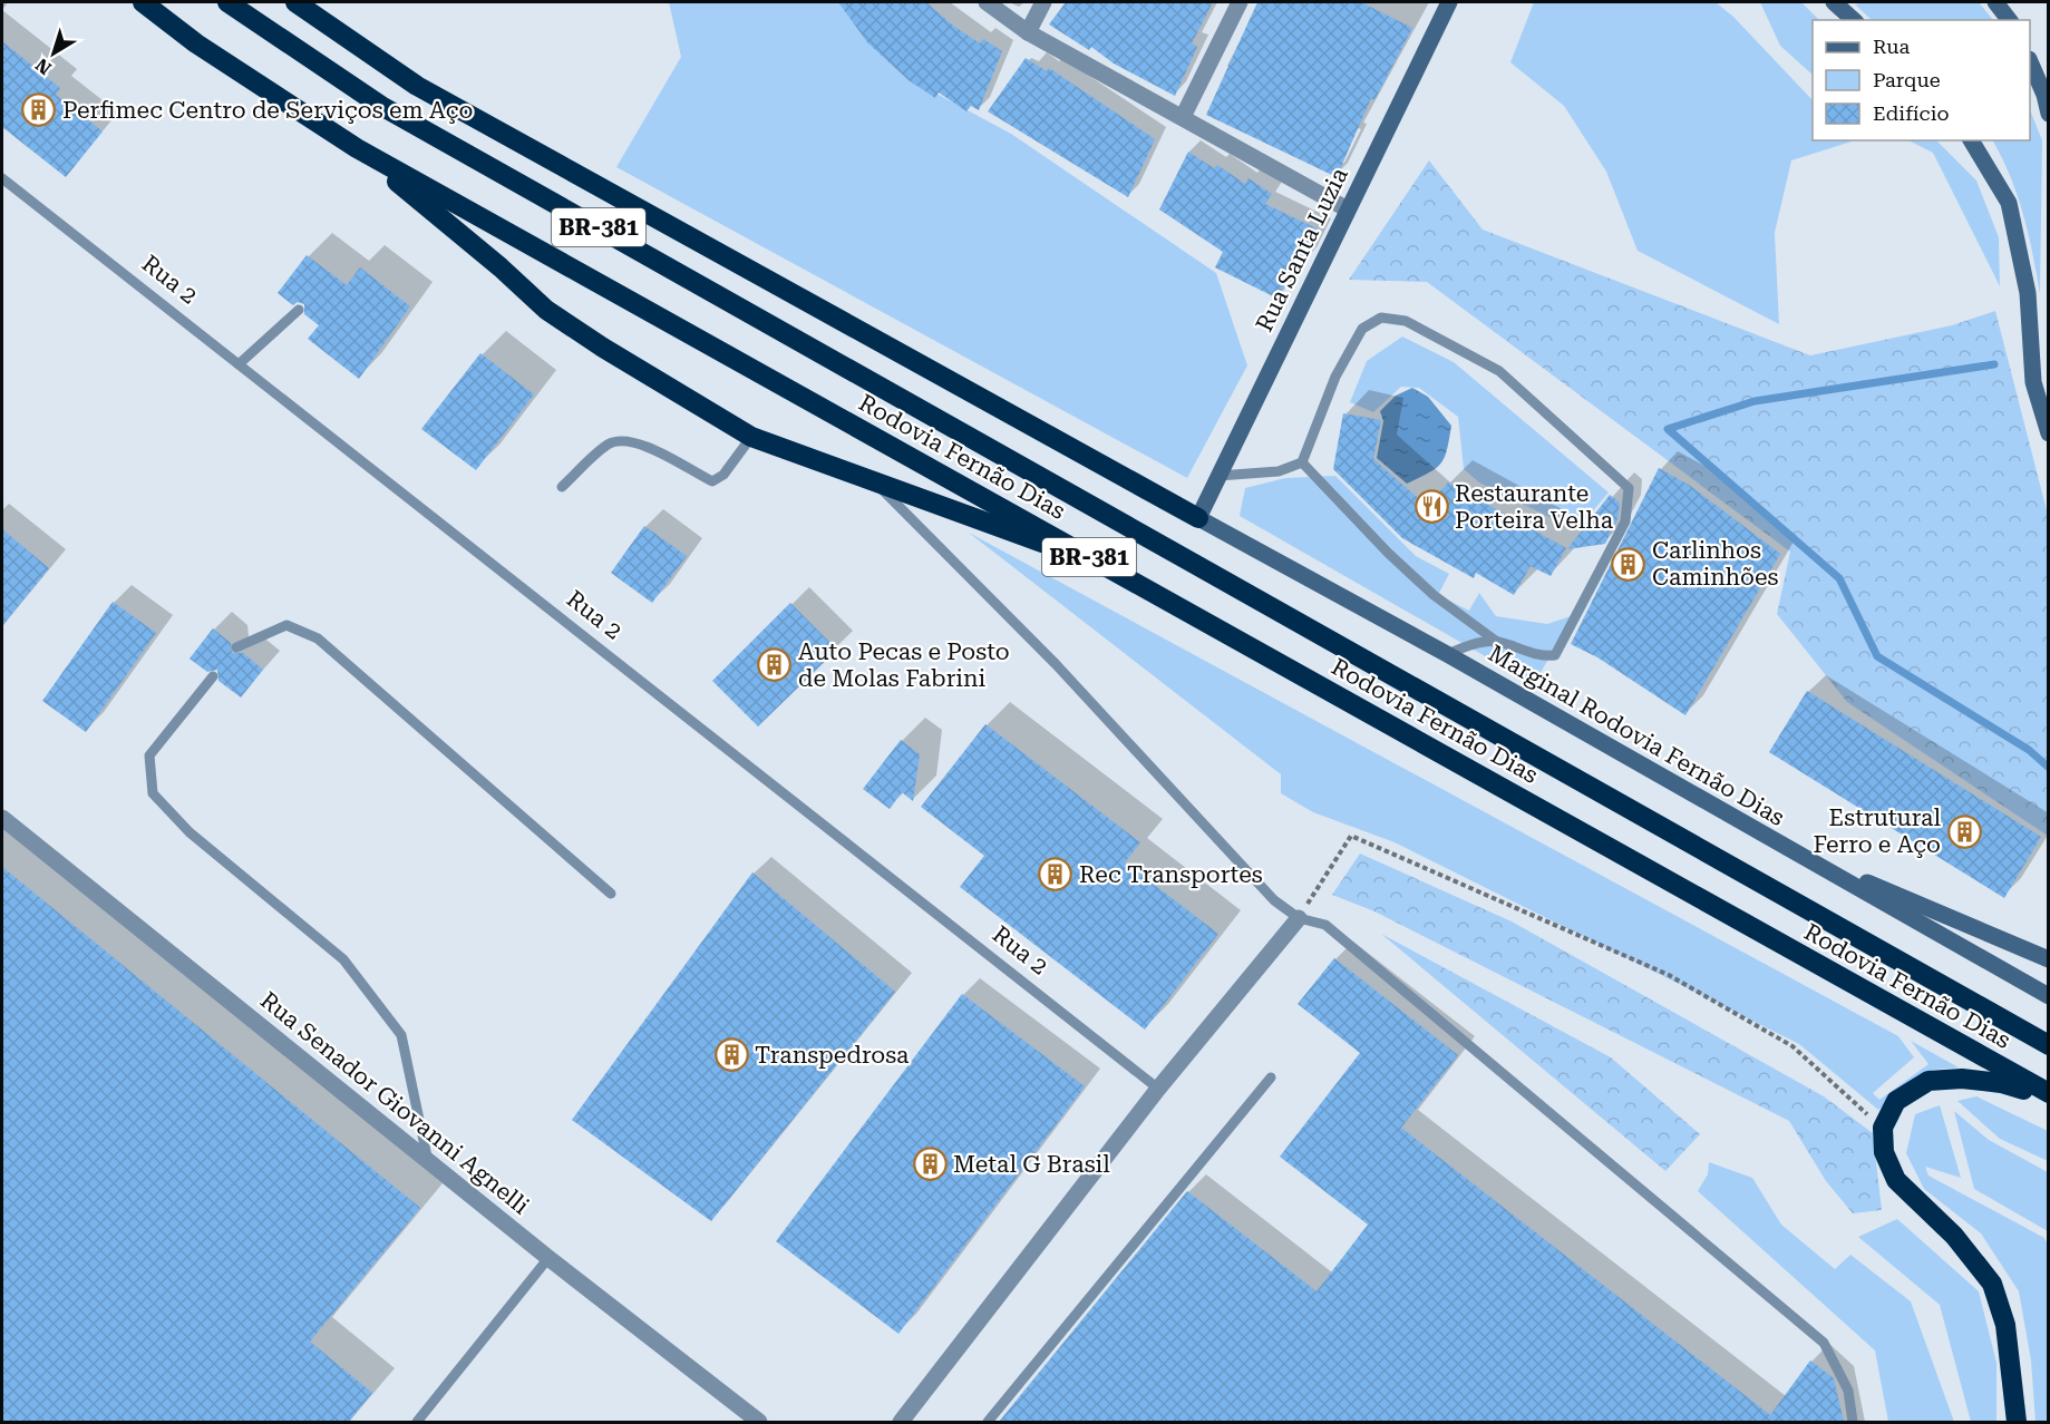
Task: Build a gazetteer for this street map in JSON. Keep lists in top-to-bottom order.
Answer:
{
  "streets": {
    "highway": ["BR-381", "Rodovia Fernão Dias"],
    "main road": ["Rua Santa Luzia", "Marginal Rodovia Fernão Dias"],
    "street": ["Rua Senador Giovanni Agnelli"],
    "lane": ["Rua 2"]
  },
  "crossings": [
    ["BR-381", "Rua Santa Luzia"],
    ["BR-381", "Marginal Rodovia Fernão Dias"],
    ["Rua Santa Luzia", "Marginal Rodovia Fernão Dias"]
  ],
  "places": {
    "building": [
      "Perfimec Centro de Serviços em Aço",
      "Carlinhos Caminhões",
      "Auto Pecas e Posto de Molas Fabrini",
      "Estrutural Ferro e Aço",
      "Rec Transportes",
      "Transpedrosa",
      "Metal G Brasil"
    ],
    "restaurant": ["Restaurante Porteira Velha"]
  },
  "legend": ["Rua", "Parque", "Edifício"],
  "north": "bottom left"
}
